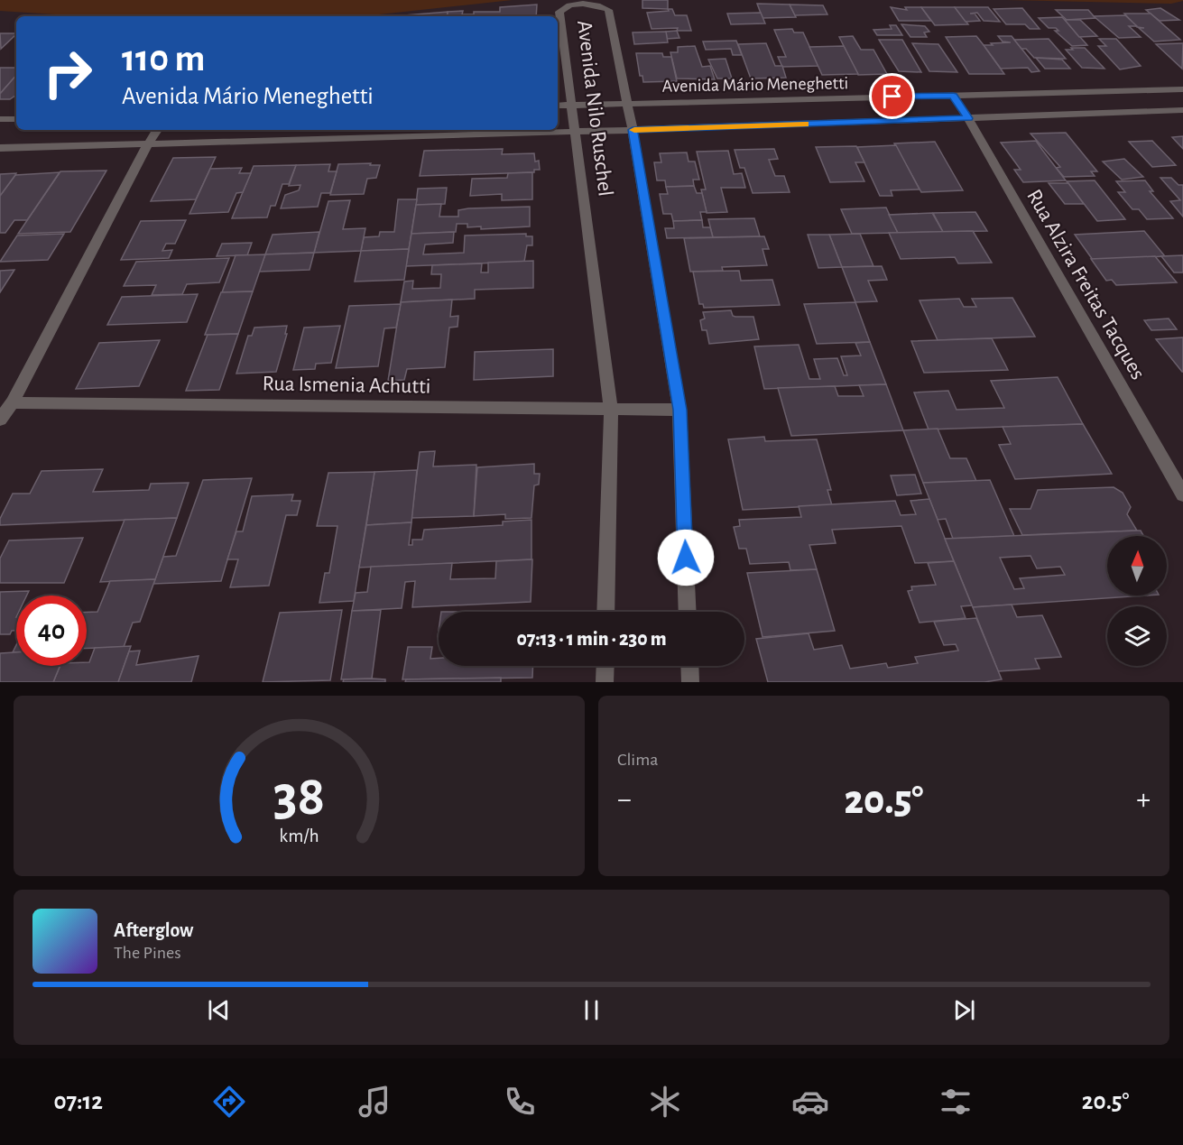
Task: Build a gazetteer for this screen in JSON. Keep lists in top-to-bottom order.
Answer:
{
  "streets": {
    "street": [
      "Avenida Mário Meneghetti",
      "Avenida Nilo Ruschel",
      "Rua Alzira Freitas Tacques",
      "Rua Ismenia Achutti"
    ]
  },
  "crossings": [
    ["Avenida Mário Meneghetti", "Avenida Nilo Ruschel"],
    ["Avenida Mário Meneghetti", "Rua Alzira Freitas Tacques"],
    ["Avenida Nilo Ruschel", "Rua Ismenia Achutti"]
  ],
  "north": "top",
  "page": {
    "turn": ["110 m", "Avenida Mário Meneghetti"],
    "limit": "40",
    "trip": "07:13 · 1 min · 230 m",
    "tile": "Clima",
    "heat": ["−", "20.5°", "+"],
    "song": ["Afterglow", "The Pines"],
    "tabs": ["07:12", "20.5°"],
    "gauge": ["38", "km/h"]
  }
}
